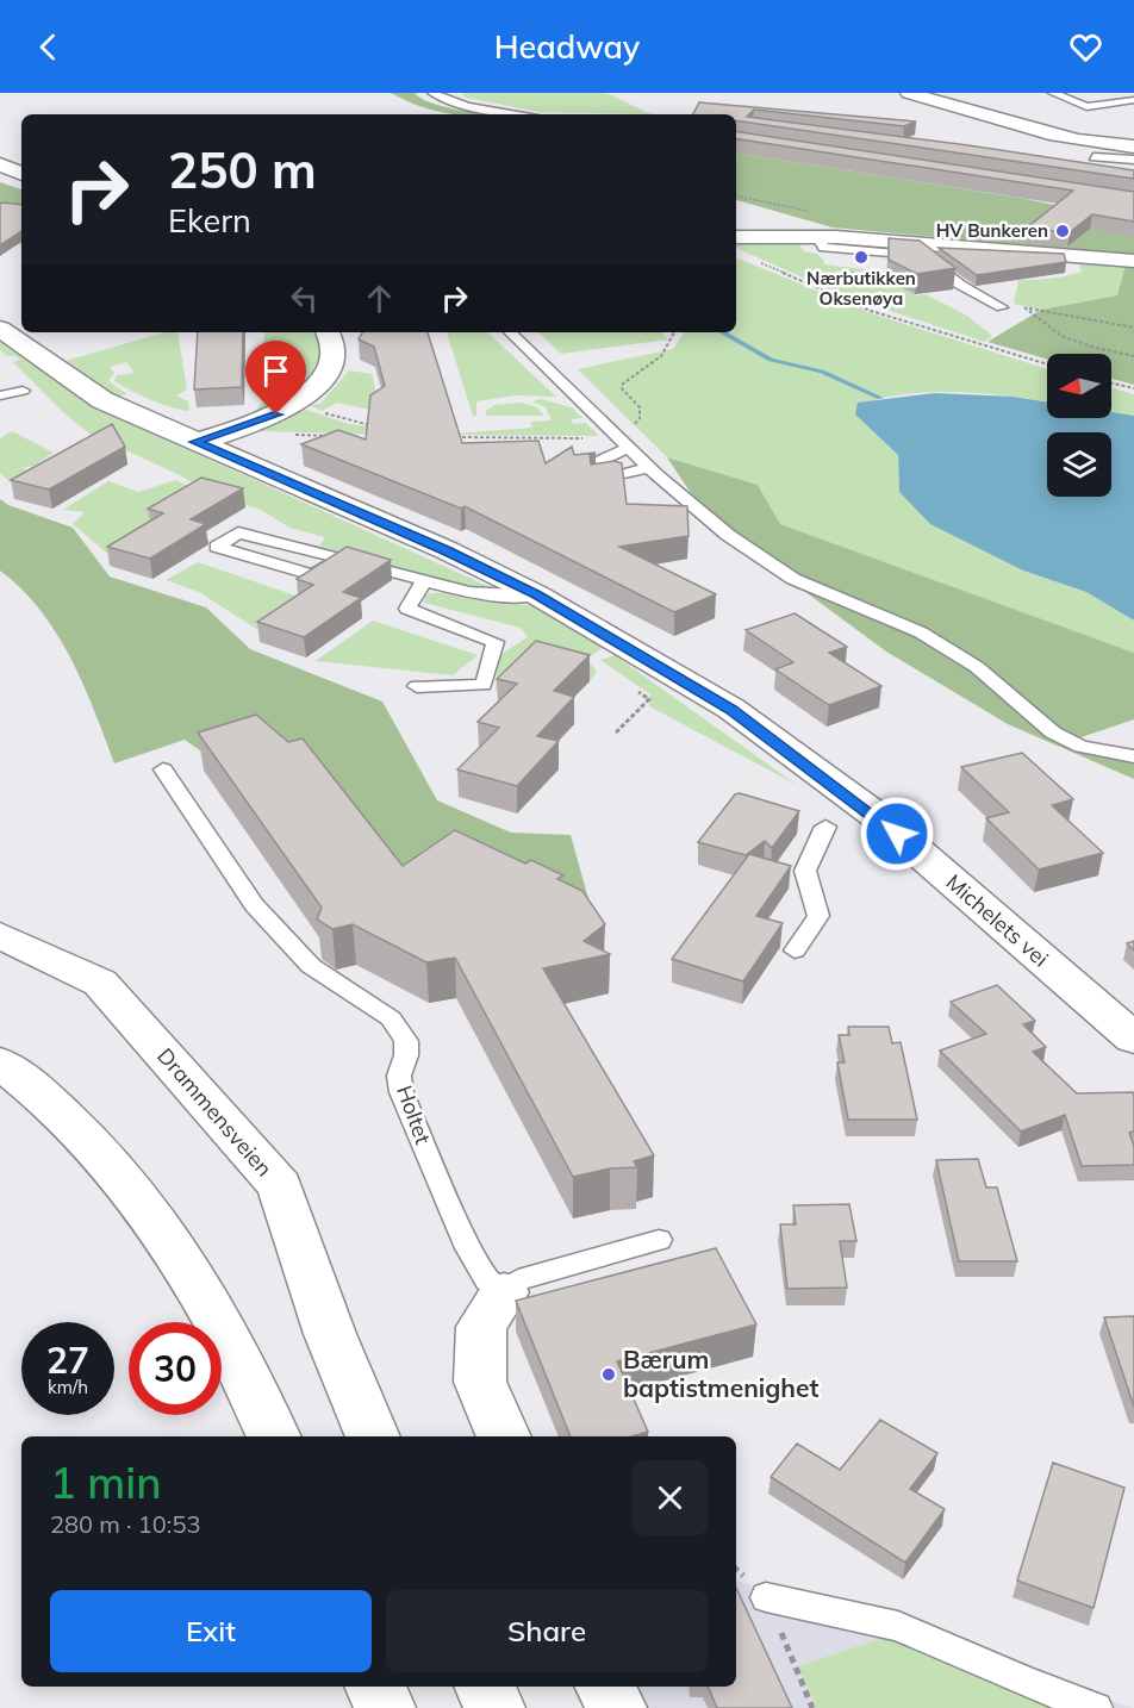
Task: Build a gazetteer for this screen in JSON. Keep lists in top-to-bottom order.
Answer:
{
  "streets": {
    "main road": ["Michelets vei", "Drammensveien"],
    "lane": ["Holtet"]
  },
  "places": ["HV Bunkeren", "Nærbutikken Oksenøya", "Bærum baptistmenighet"],
  "north": "left",
  "page": {
    "header": "Headway",
    "turn": ["250 m", "Ekern"],
    "speed": "27 km/h",
    "limit": "30",
    "heading": ["1 min", "280 m · 10:53"],
    "buttons": ["Exit", "Share"]
  }
}
